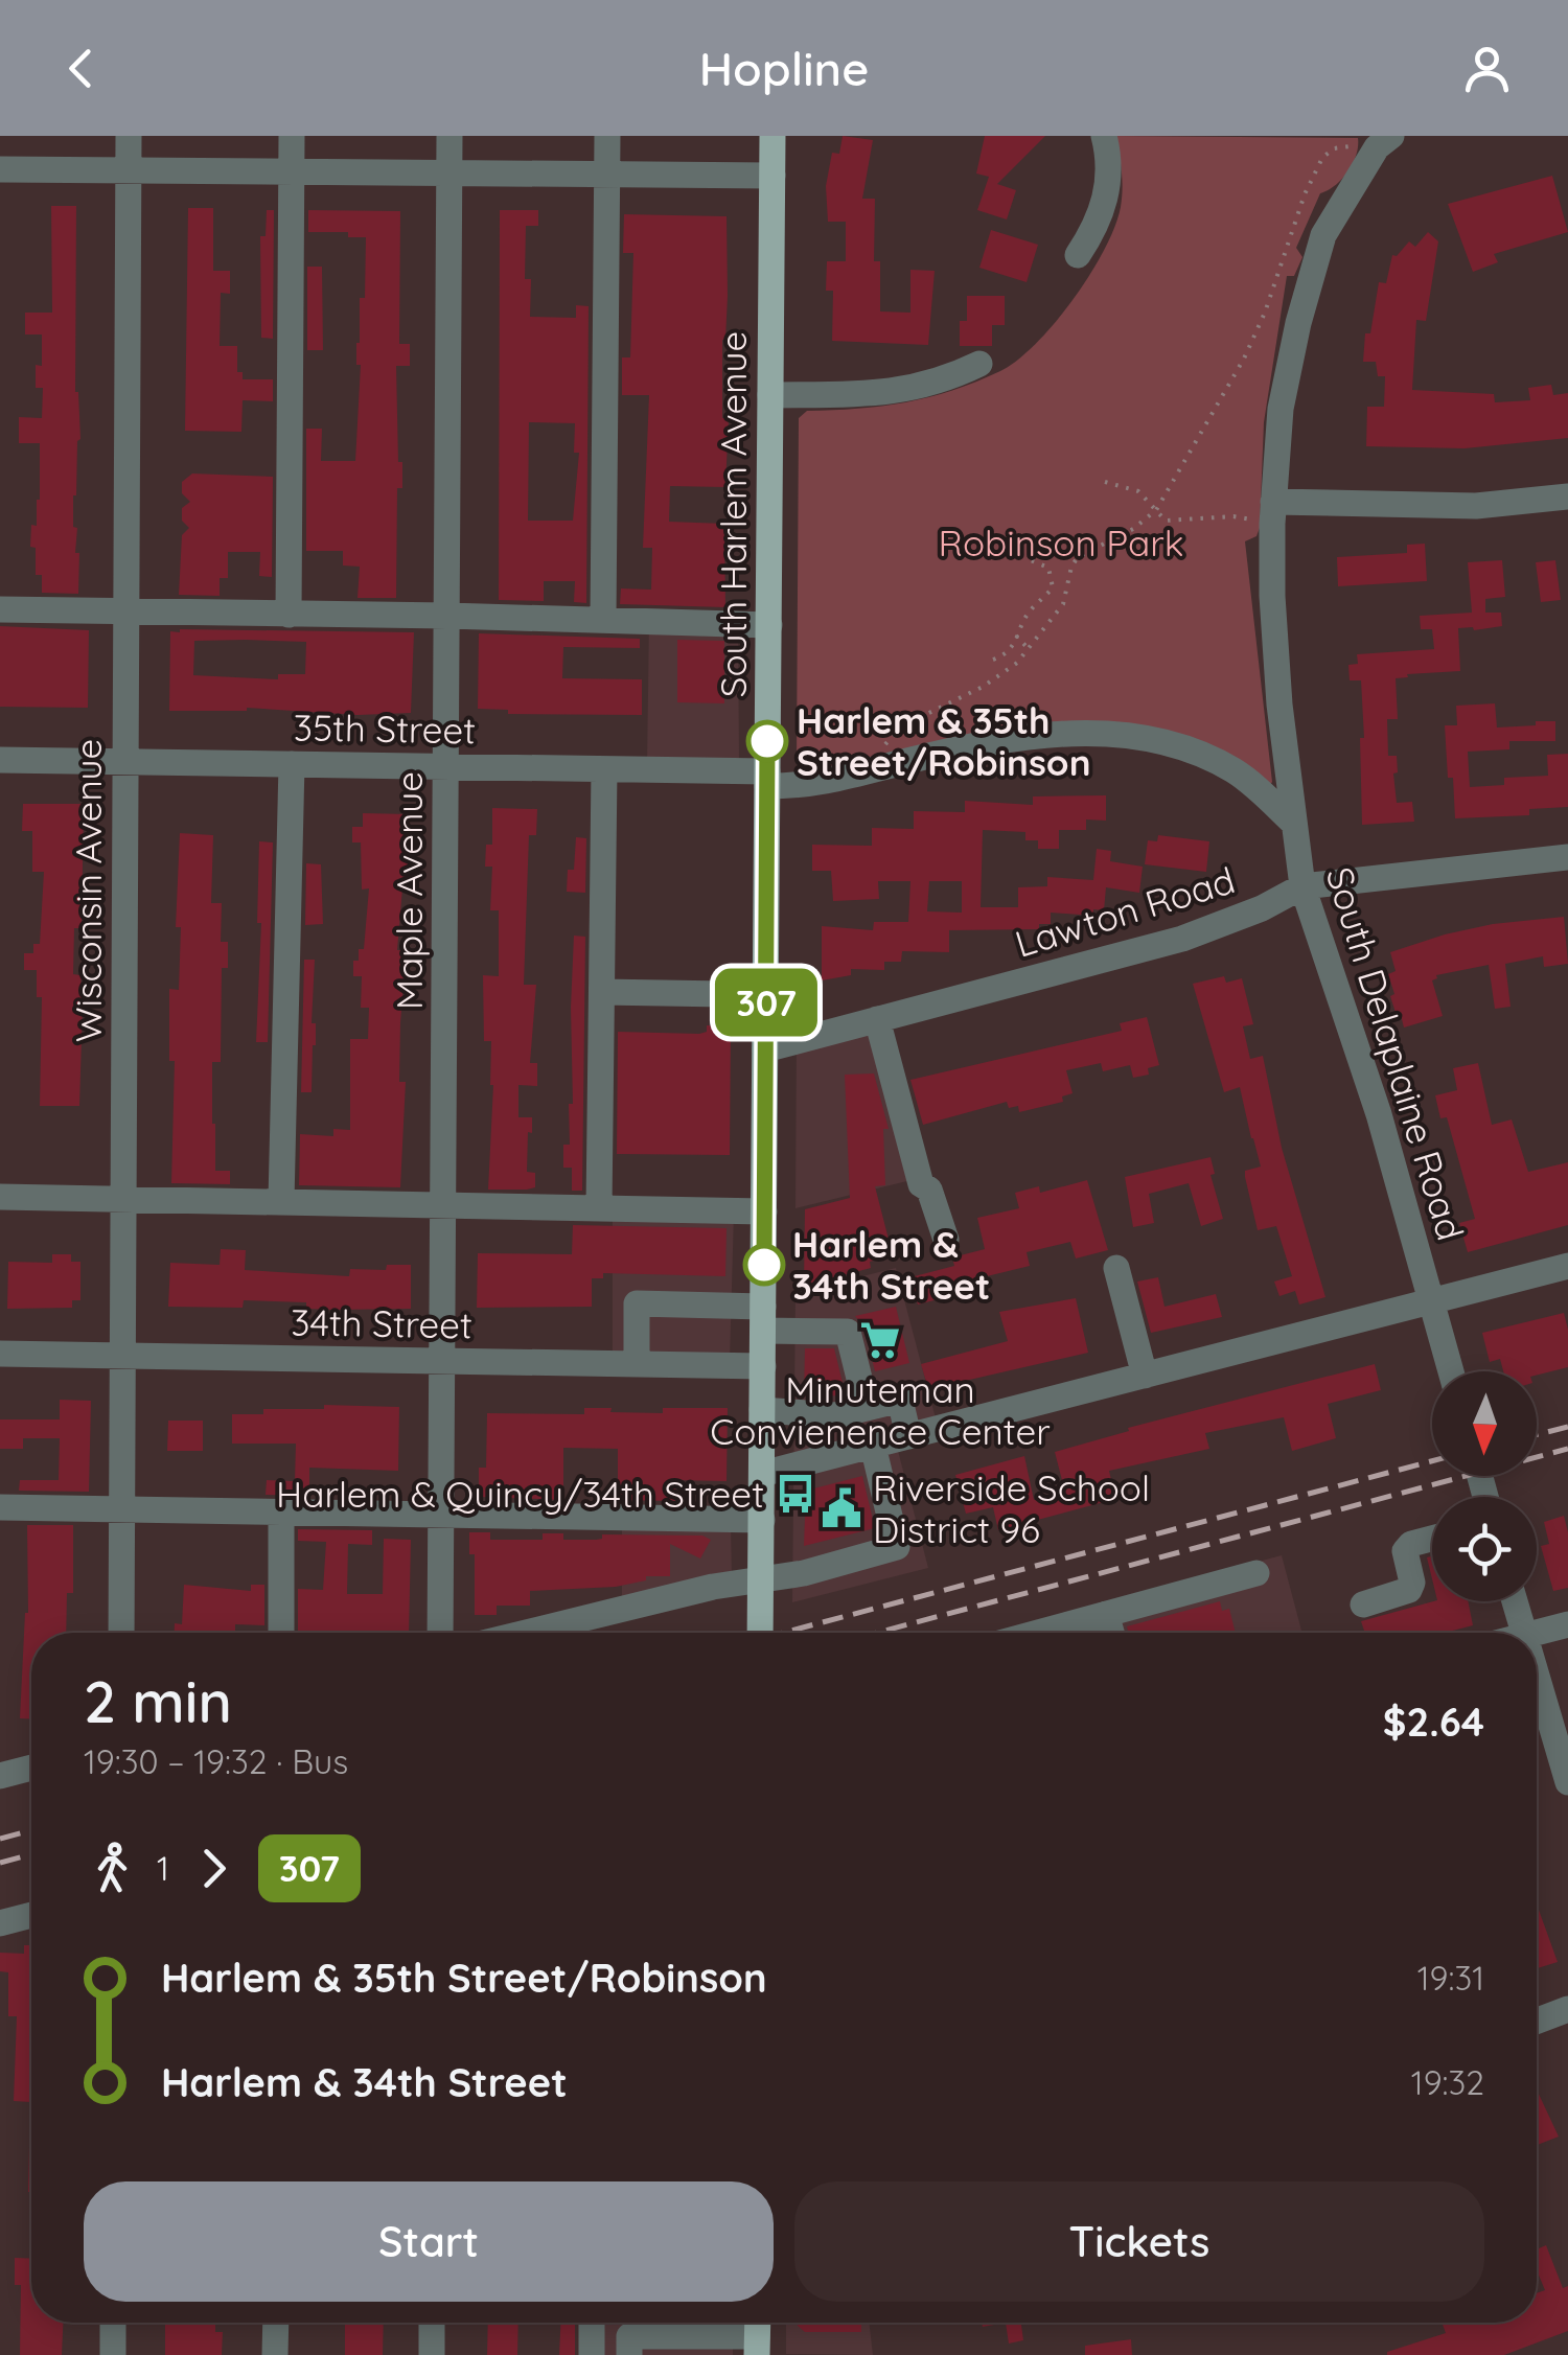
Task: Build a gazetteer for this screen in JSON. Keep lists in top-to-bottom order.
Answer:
{
  "streets": {
    "main road": ["South Harlem Avenue"],
    "street": [
      "35th Street",
      "Wisconsin Avenue",
      "Maple Avenue",
      "Lawton Road",
      "South Delaplaine Road",
      "34th Street"
    ]
  },
  "crossings": [
    ["South Harlem Avenue", "35th Street"],
    ["South Harlem Avenue", "Lawton Road"],
    ["South Harlem Avenue", "34th Street"],
    ["35th Street", "Wisconsin Avenue"],
    ["35th Street", "Maple Avenue"],
    ["35th Street", "South Delaplaine Road"],
    ["Wisconsin Avenue", "34th Street"],
    ["Maple Avenue", "34th Street"],
    ["Lawton Road", "South Delaplaine Road"]
  ],
  "parks": ["Robinson Park"],
  "places": {
    "other": ["Harlem & 35th Street/Robinson", "Harlem & 34th Street"],
    "supermarket": ["Minuteman Convienence Center"],
    "bus stop": ["Harlem & Quincy/34th Street"],
    "public building": ["Riverside School District 96"]
  },
  "lines": ["bus line 307"],
  "north": "bottom",
  "page": {
    "header": "Hopline",
    "on_map": "307",
    "heading": ["2 min", "19:30 – 19:32 · Bus", "$2.64"],
    "legs": ["1", "307"],
    "list": [
      {
        "name": "Harlem & 35th Street/Robinson",
        "value": "19:31"
      },
      {
        "name": "Harlem & 34th Street",
        "value": "19:32"
      }
    ],
    "buttons": ["Start", "Tickets"]
  }
}
